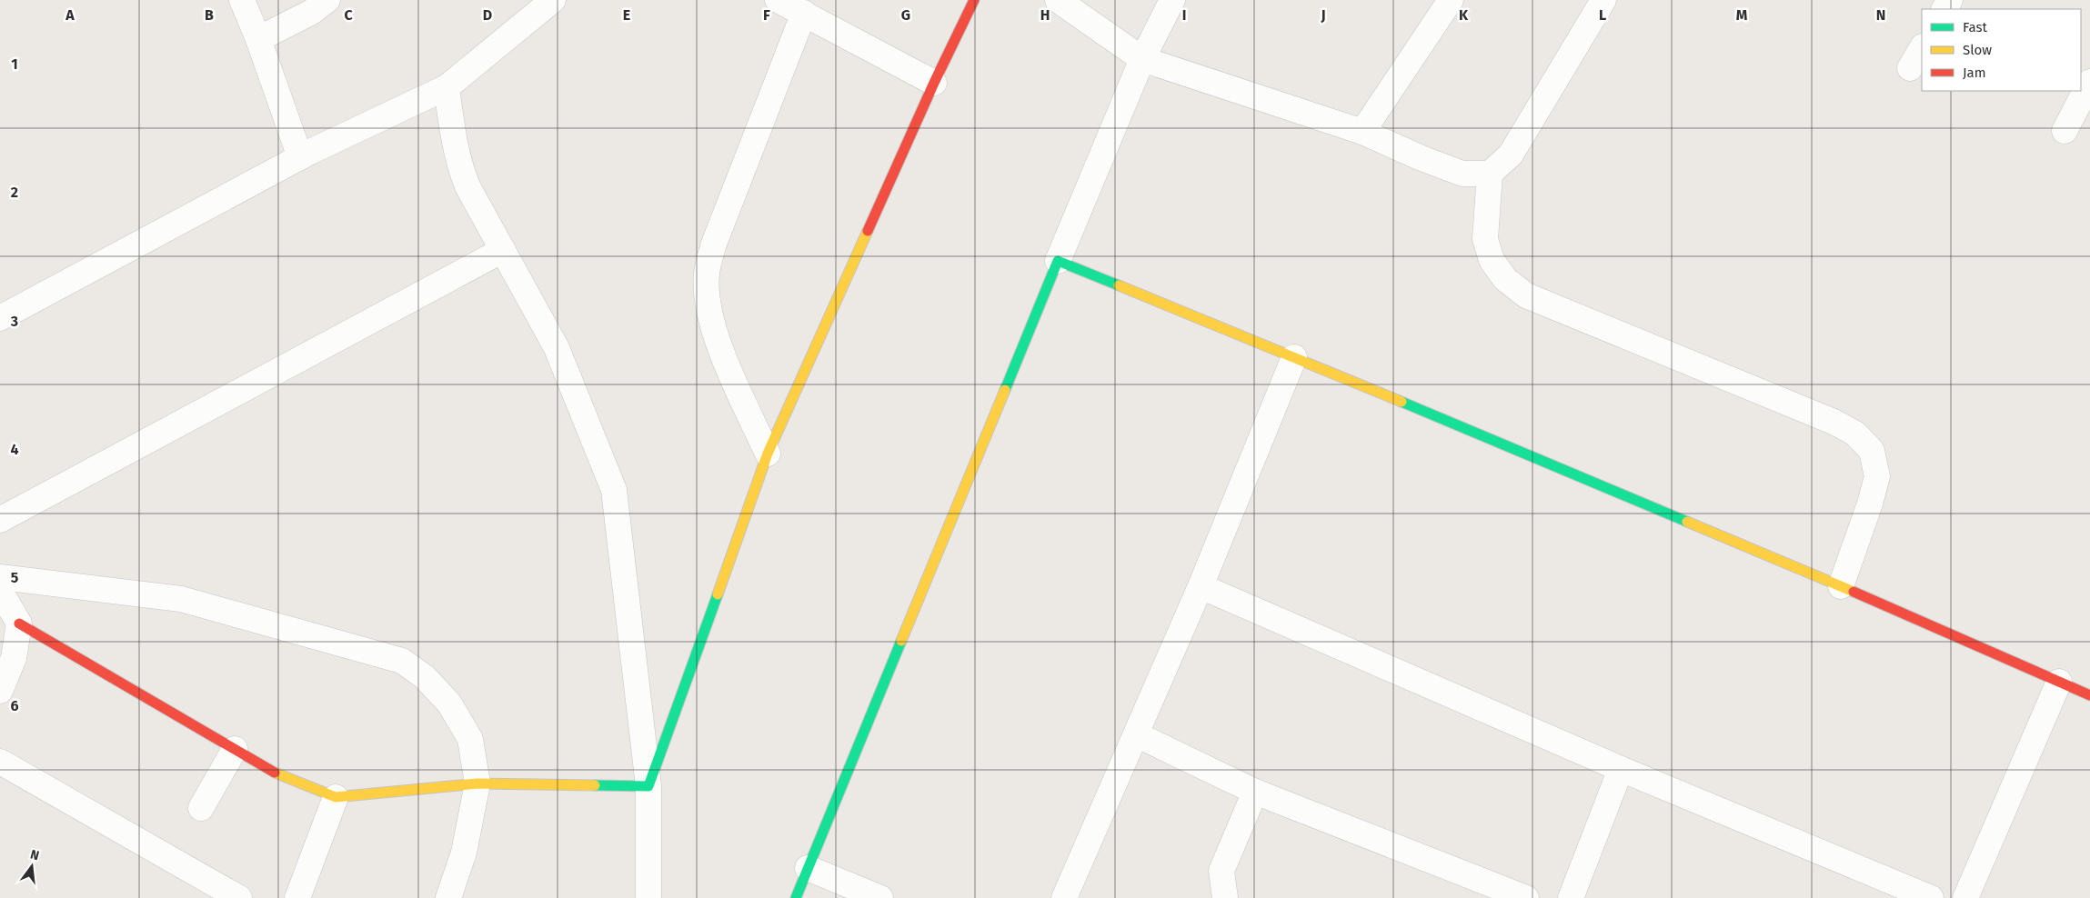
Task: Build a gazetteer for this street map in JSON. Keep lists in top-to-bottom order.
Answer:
{
  "legend": ["Fast", "Slow", "Jam"],
  "north": "top",
  "grid": {
    "columns": [
      "A",
      "B",
      "C",
      "D",
      "E",
      "F",
      "G",
      "H",
      "I",
      "J",
      "K",
      "L",
      "M",
      "N"
    ],
    "rows": [
      "1",
      "2",
      "3",
      "4",
      "5",
      "6"
    ]
  }
}
